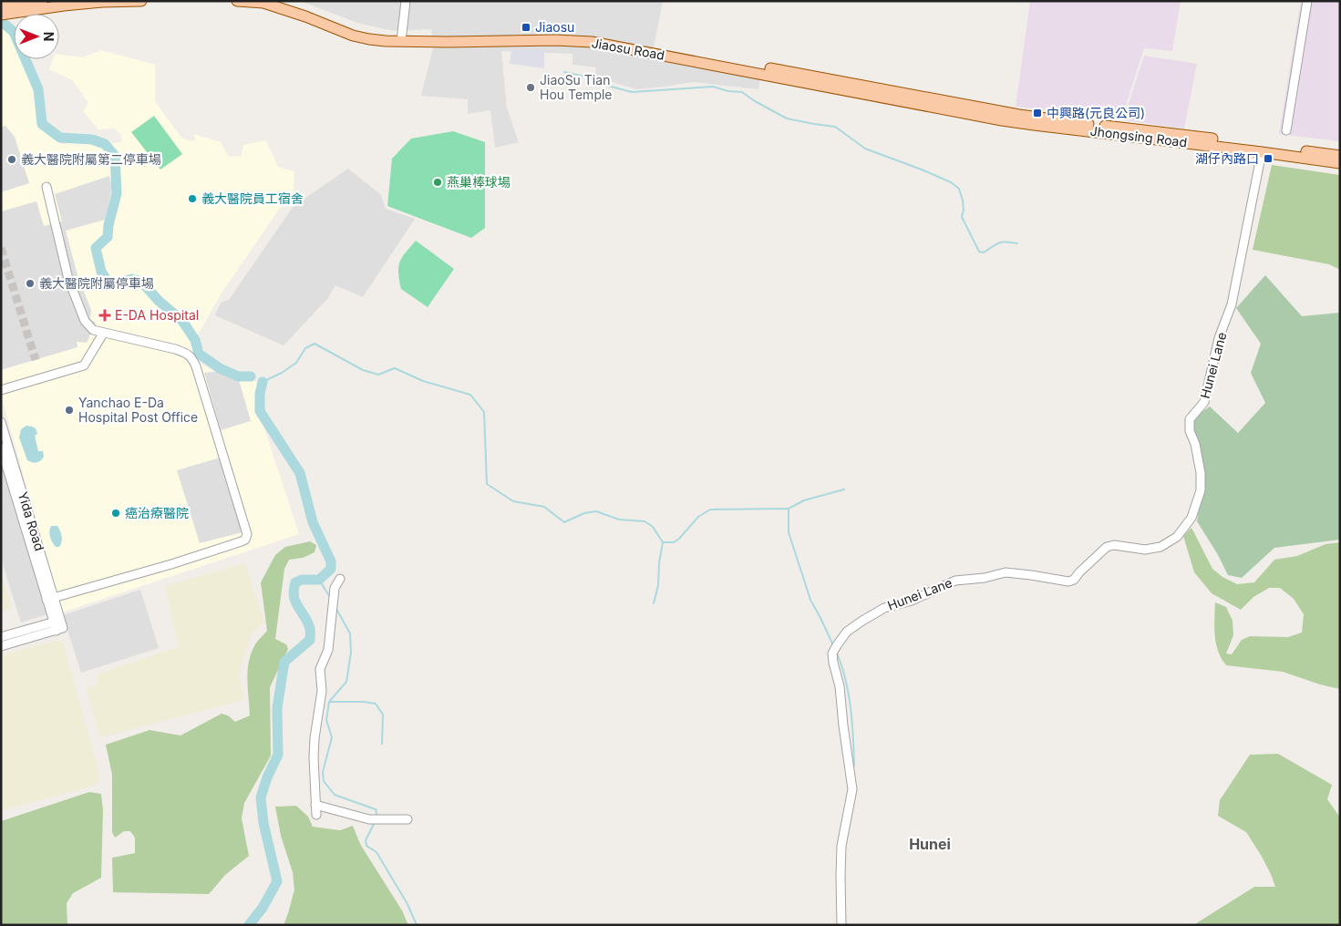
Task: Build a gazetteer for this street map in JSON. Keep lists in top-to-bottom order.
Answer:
{
  "streets": {
    "main road": ["Jiaosu Road", "Jhongsing Road"],
    "street": ["Hunei Lane", "Yida Road"]
  },
  "crossings": [
    ["Jiaosu Road", "Jhongsing Road"],
    ["Jhongsing Road", "Hunei Lane"]
  ],
  "districts": ["Hunei"],
  "places": {
    "transit": ["Jiaosu", "中興路(元良公司)", "湖仔內路口"],
    "other": [
      "JiaoSu Tian Hou Temple",
      "義大醫院附屬第二停車場",
      "燕巢棒球場",
      "義大醫院員工宿舍",
      "義大醫院附屬停車場",
      "Yanchao E-Da Hospital Post Office",
      "癌治療醫院"
    ],
    "health": ["E-DA Hospital"]
  },
  "north": "right"
}
